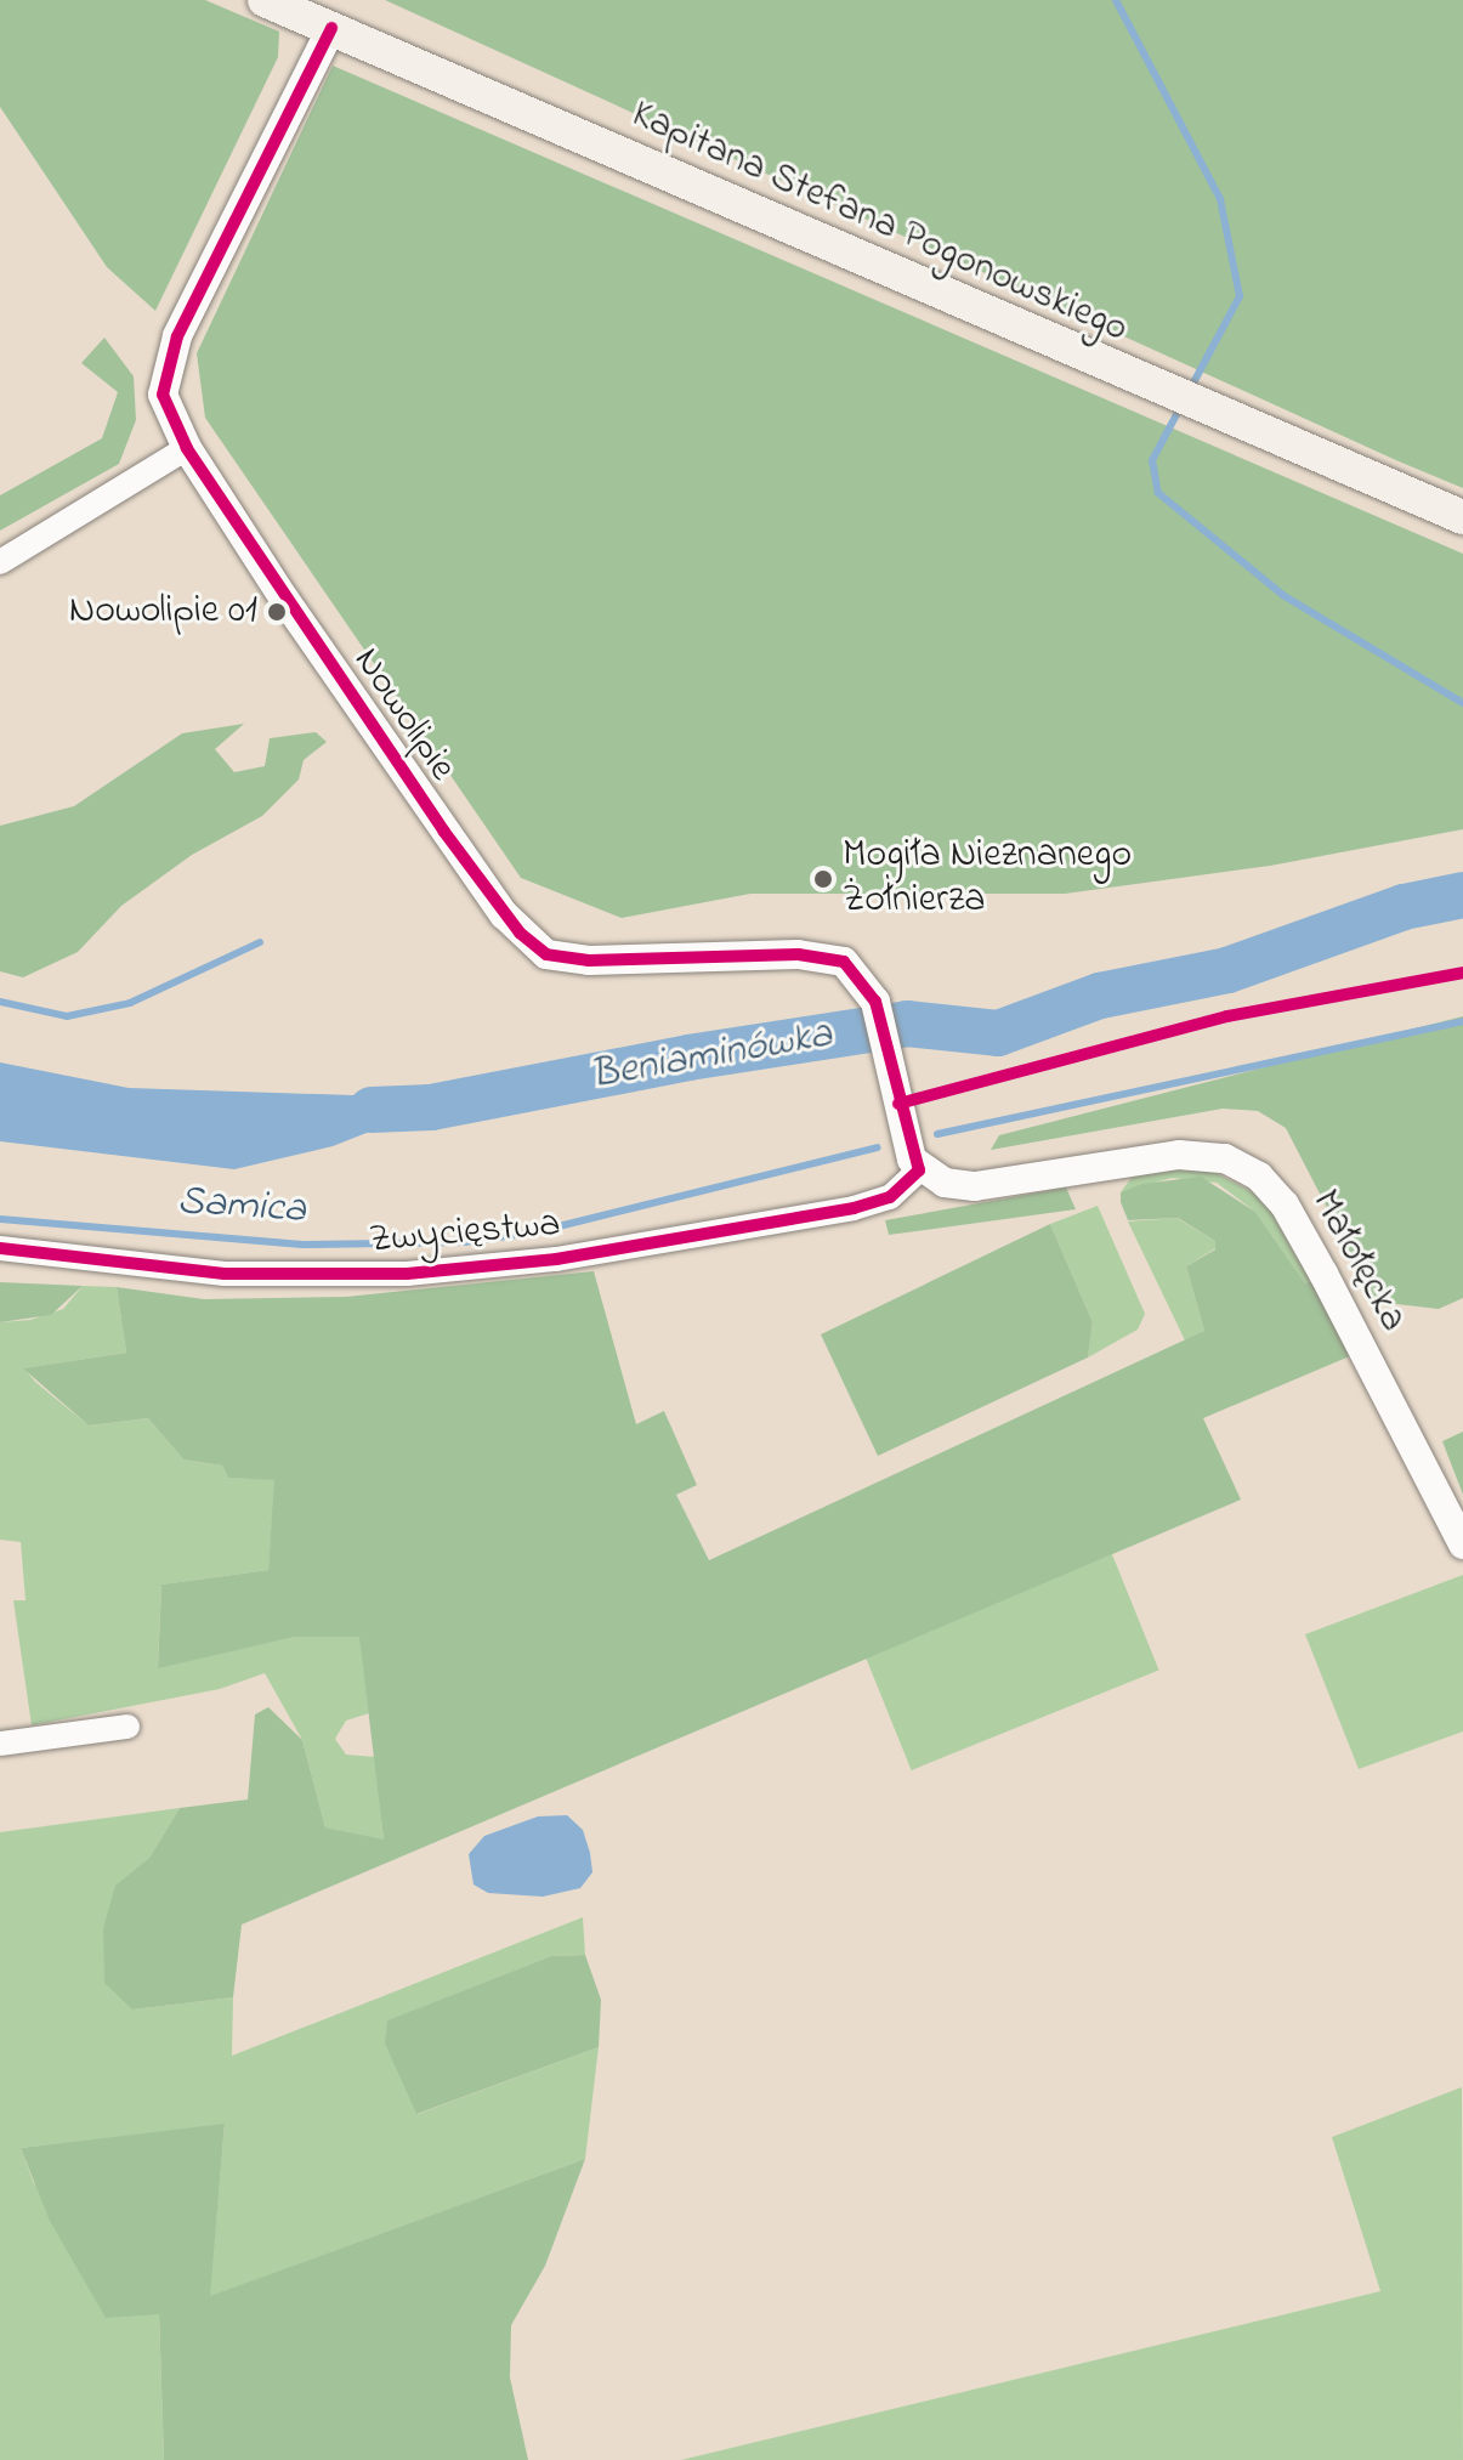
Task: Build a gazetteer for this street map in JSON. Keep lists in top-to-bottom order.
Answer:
{
  "streets": {
    "main road": ["Kapitana Stefana Pogonowskiego"],
    "street": ["Nowolipie", "Zwycięstwa", "Małołęcka"]
  },
  "crossings": [
    ["Kapitana Stefana Pogonowskiego", "Nowolipie"],
    ["Nowolipie", "Zwycięstwa"],
    ["Nowolipie", "Małołęcka"],
    ["Zwycięstwa", "Małołęcka"]
  ],
  "water": ["Beniaminówka", "Samica"],
  "places": ["Nowolipie 01", "Mogiła Nieznanego Żołnierza"]
}
